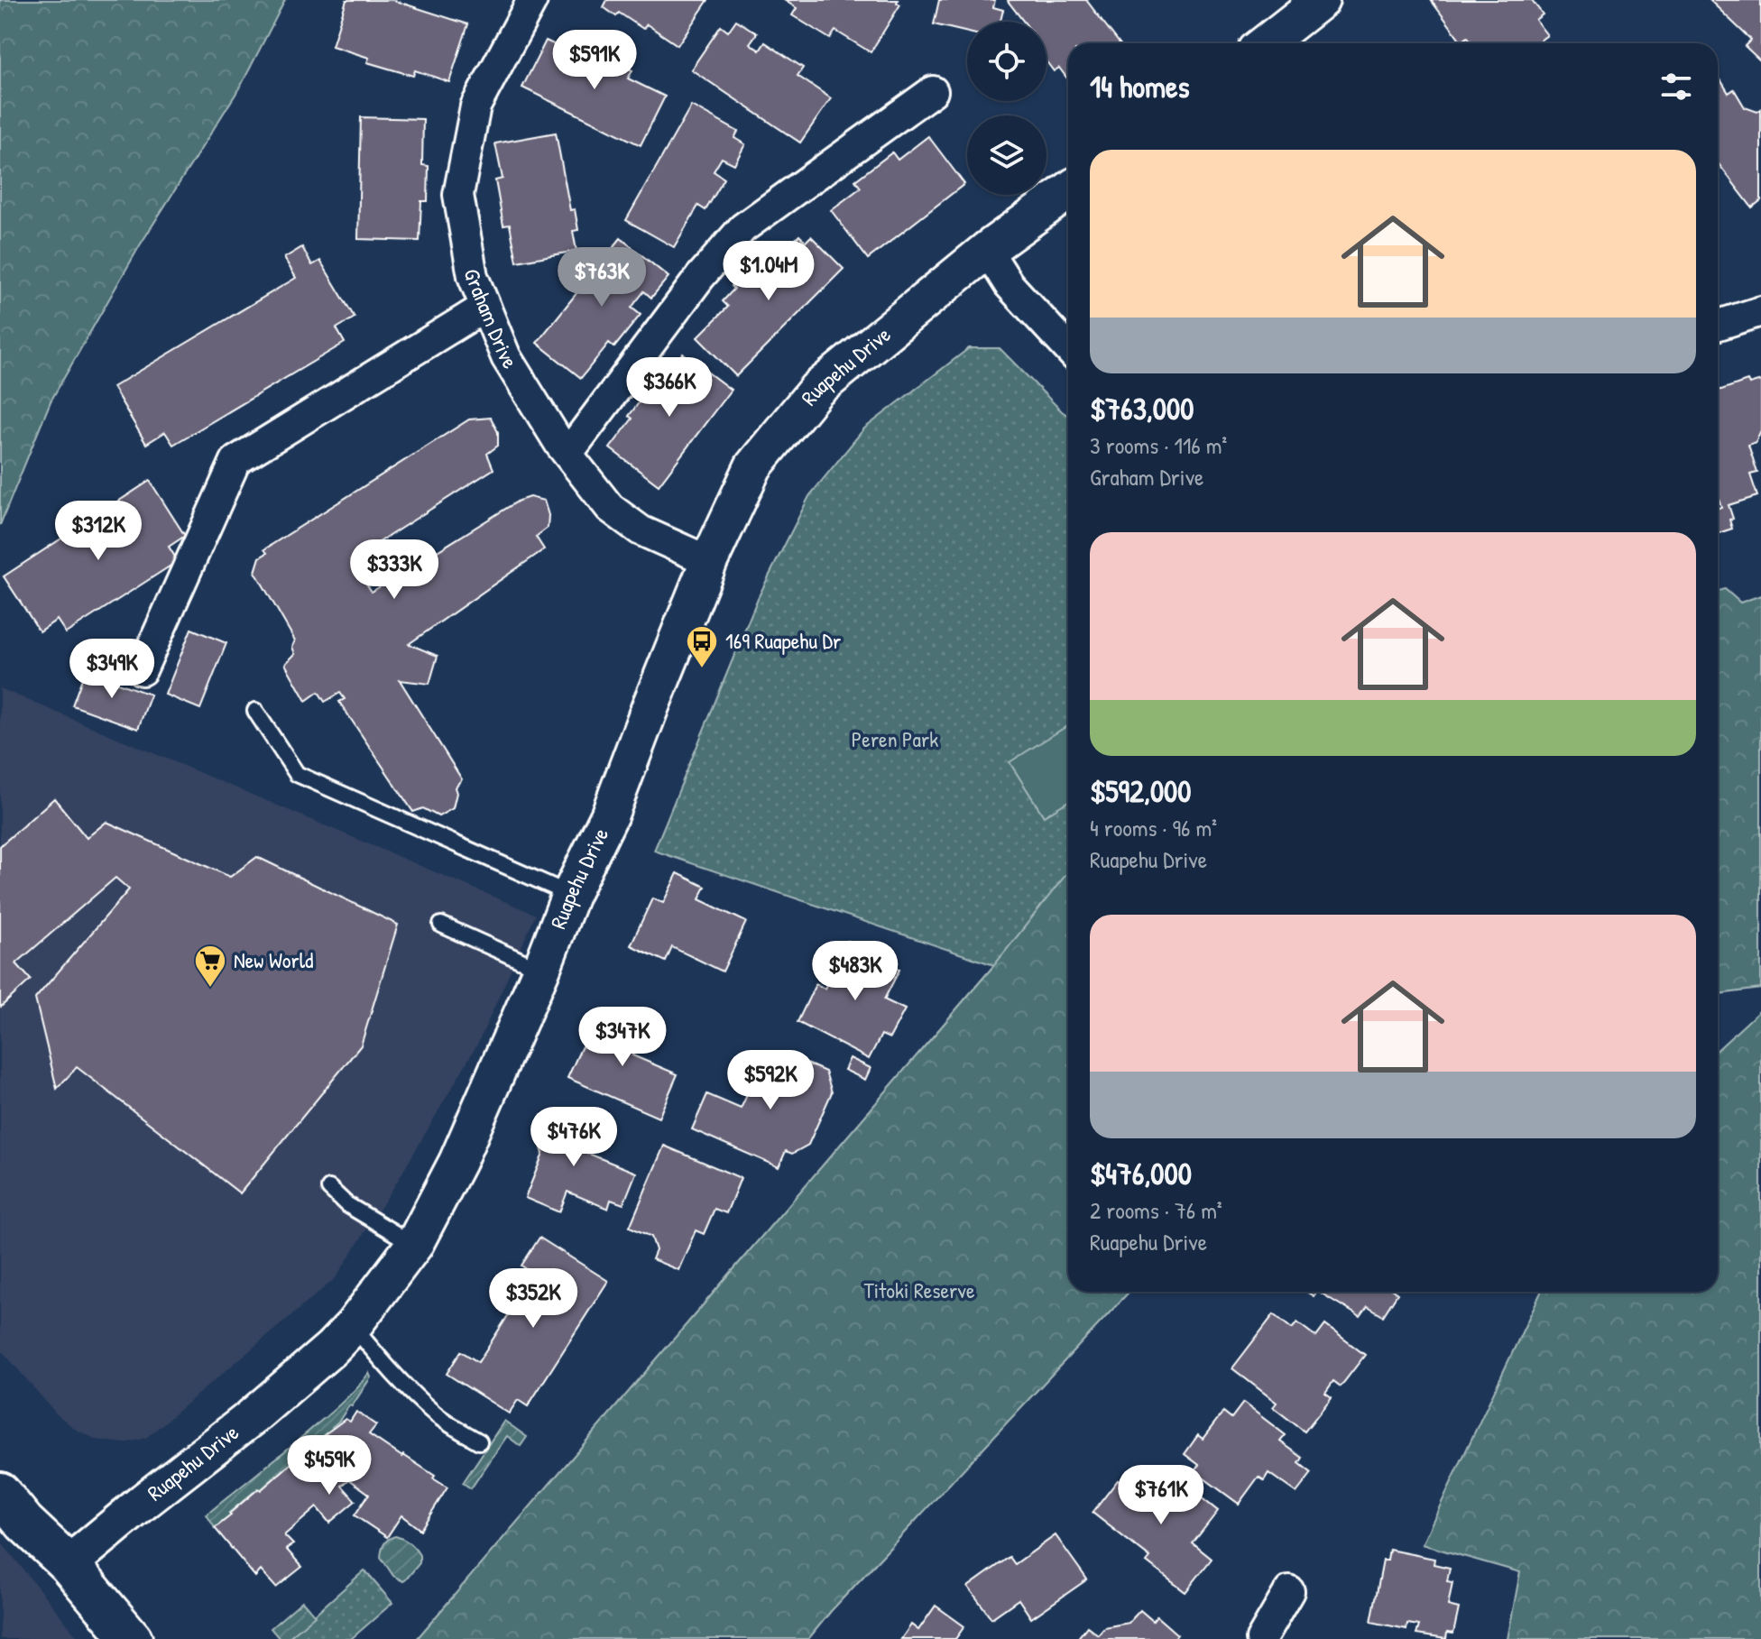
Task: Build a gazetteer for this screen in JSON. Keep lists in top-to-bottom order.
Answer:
{
  "streets": {
    "street": ["Graham Drive", "Ruapehu Drive"]
  },
  "crossings": [
    ["Graham Drive", "Ruapehu Drive"]
  ],
  "parks": ["Peren Park", "Titoki Reserve"],
  "places": {
    "bus stop": ["169 Ruapehu Dr"],
    "supermarket": ["New World"]
  },
  "page": {
    "price": [
      "$591K",
      "$1.04M",
      "$763K",
      "$366K",
      "$312K",
      "$333K",
      "$349K",
      "$483K",
      "$347K",
      "$592K",
      "$476K",
      "$352K",
      "$459K",
      "$761K"
    ],
    "heading": "14 homes",
    "list": [
      {
        "name": "$763,000",
        "note": "3 rooms · 116 m² · Graham Drive"
      },
      {
        "name": "$592,000",
        "note": "4 rooms · 96 m² · Ruapehu Drive"
      },
      {
        "name": "$476,000",
        "note": "2 rooms · 76 m² · Ruapehu Drive"
      }
    ]
  }
}
